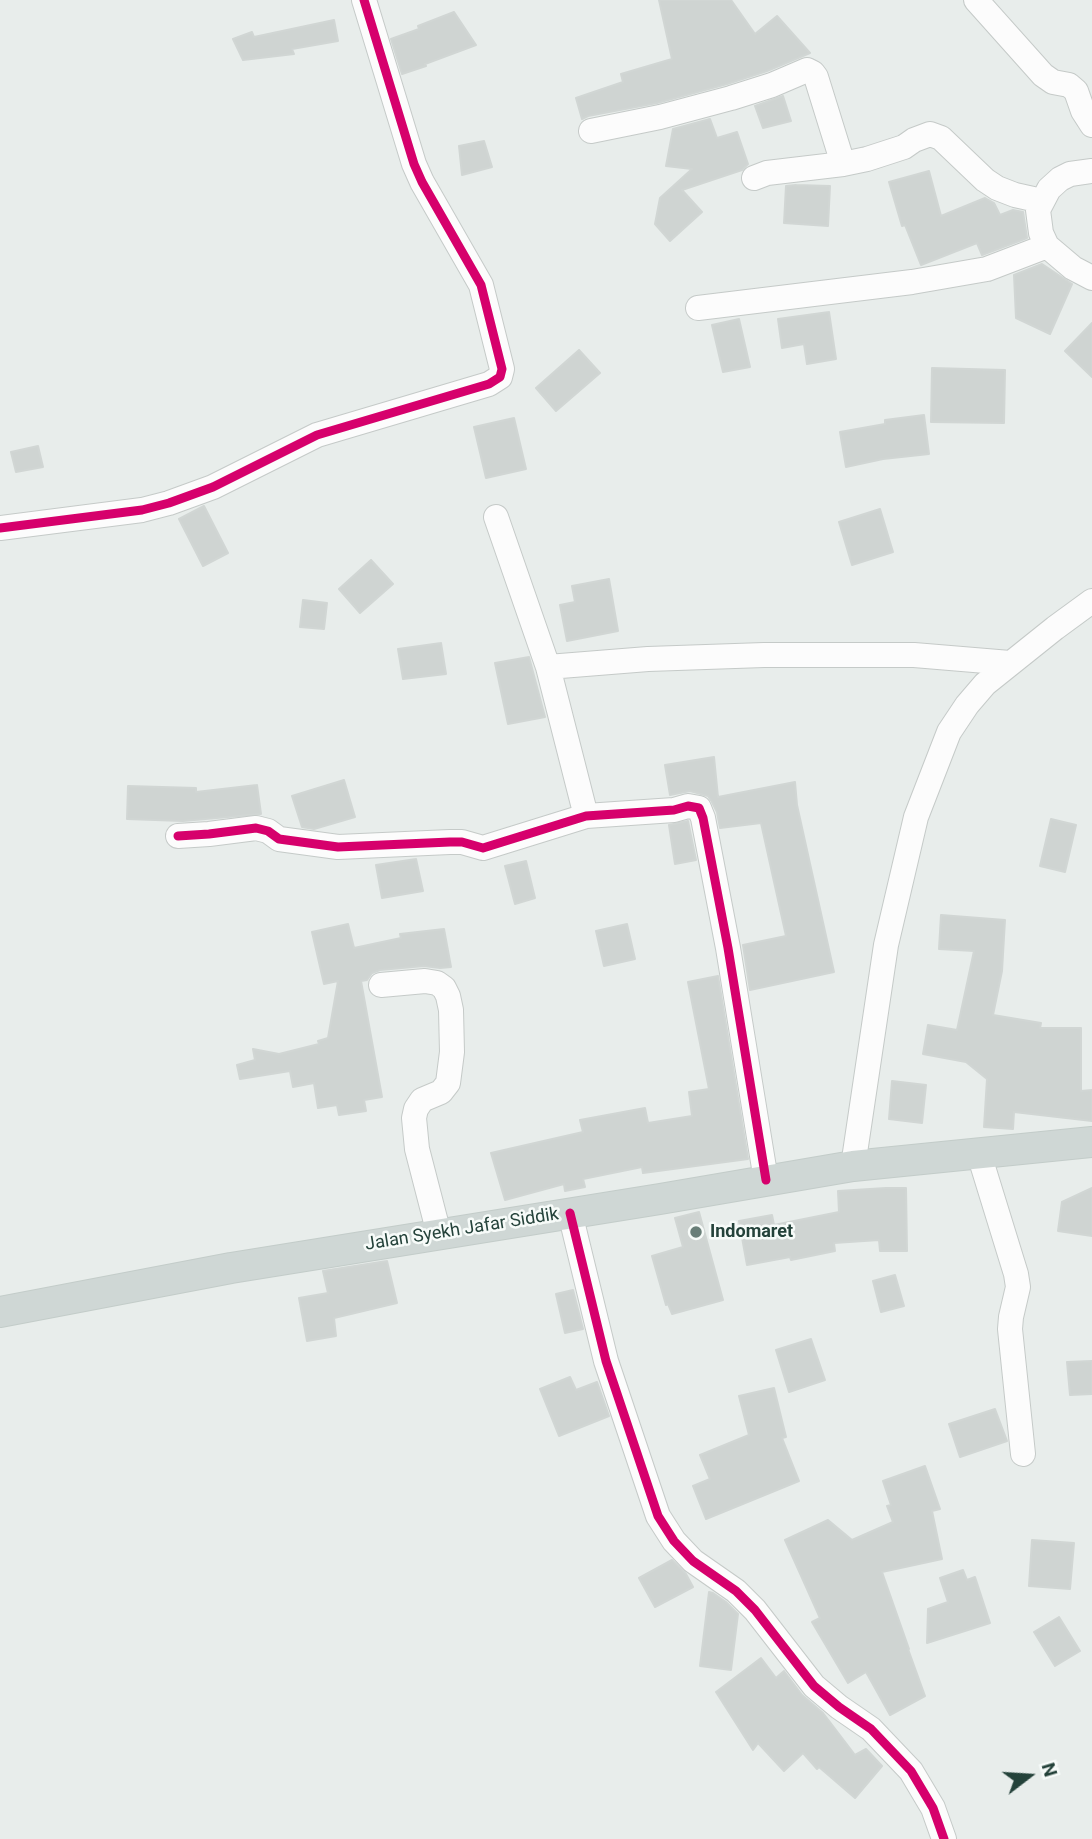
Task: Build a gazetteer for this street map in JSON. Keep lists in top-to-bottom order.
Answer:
{
  "streets": {
    "main road": ["Jalan Syekh Jafar Siddik"]
  },
  "places": ["Indomaret"],
  "north": "right"
}
